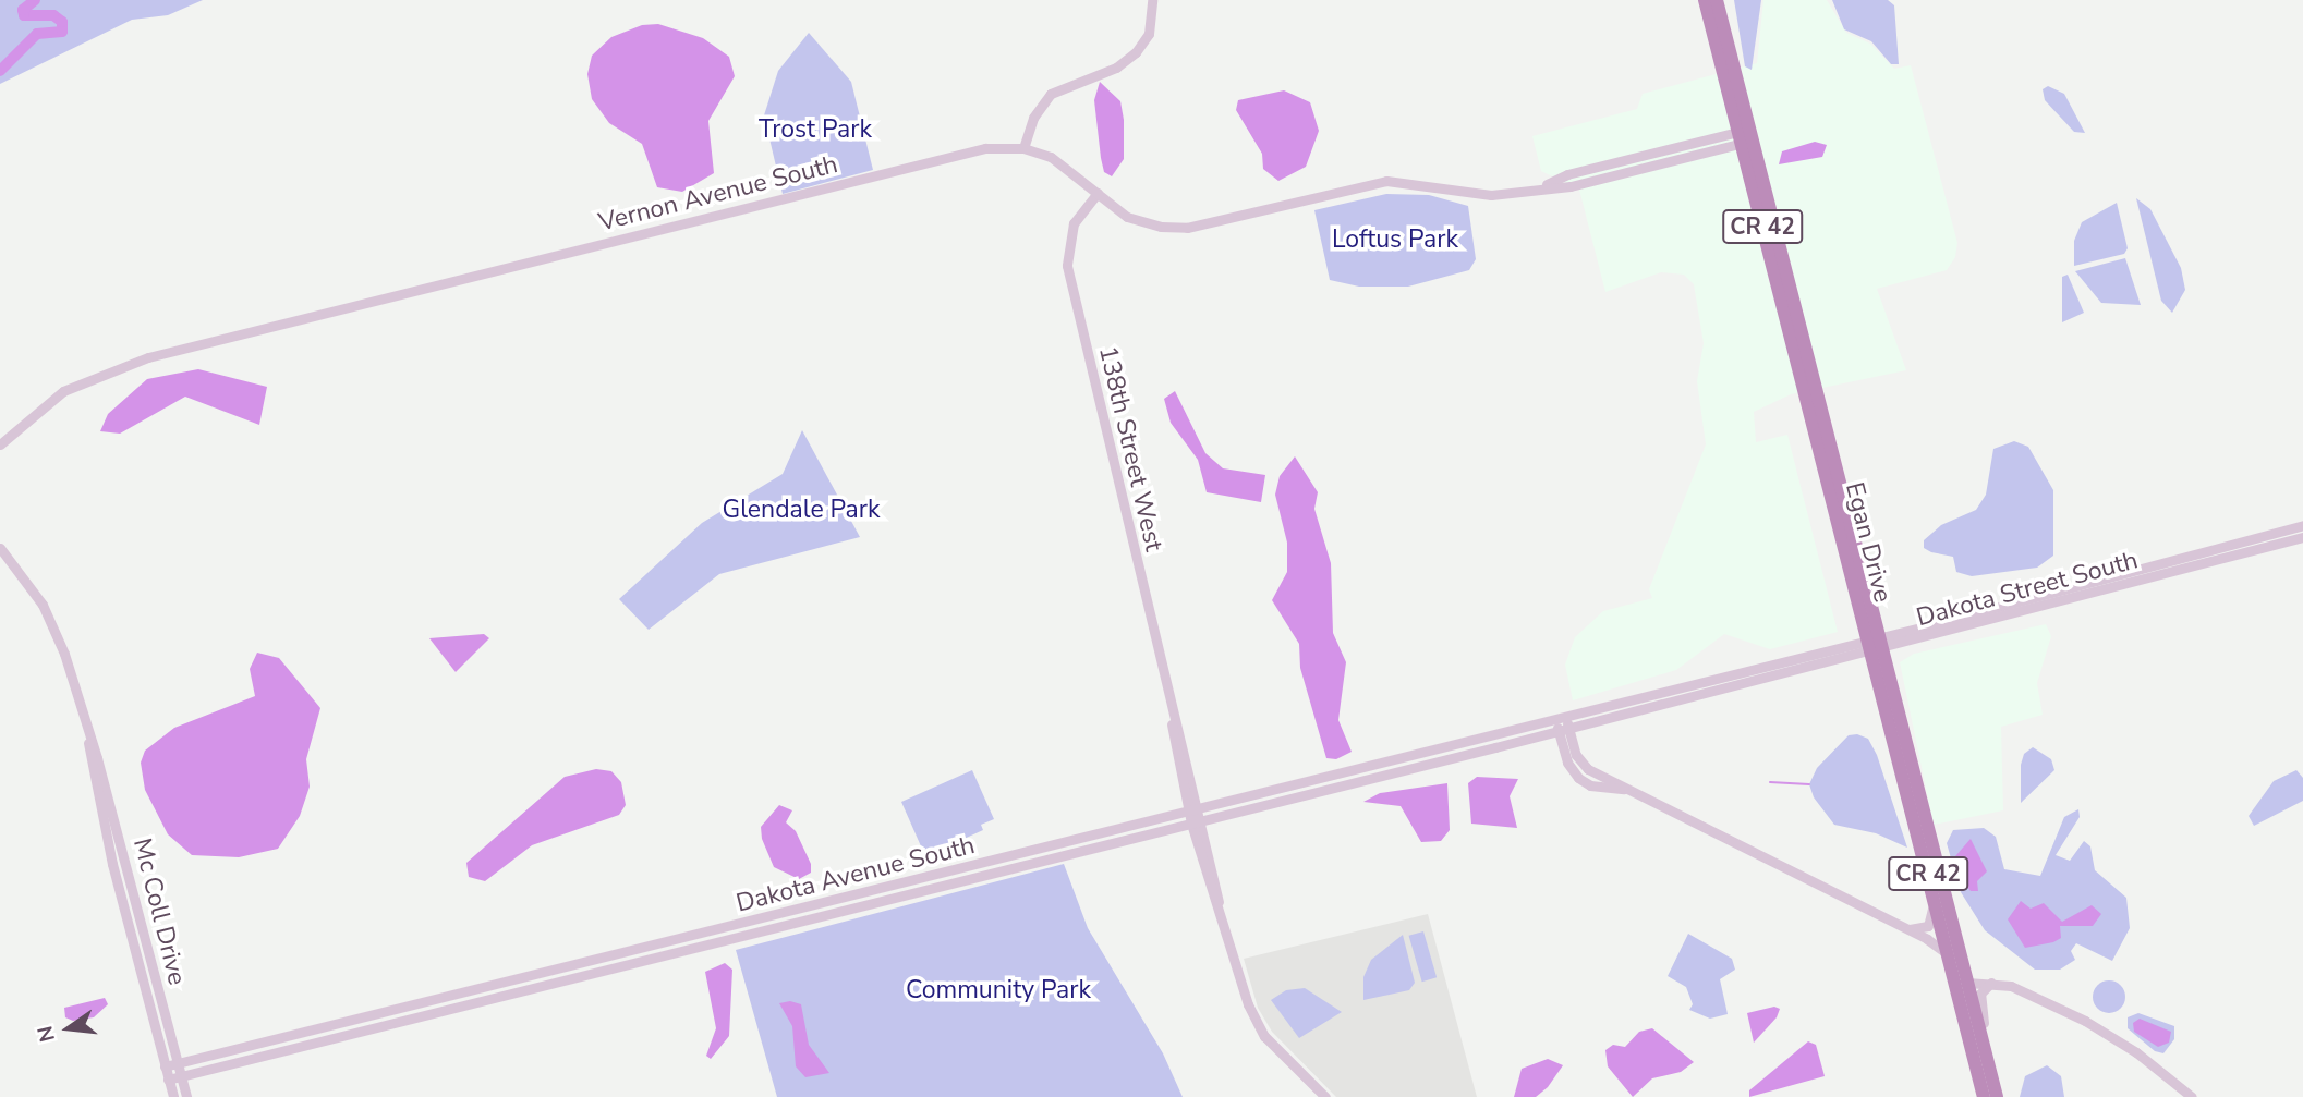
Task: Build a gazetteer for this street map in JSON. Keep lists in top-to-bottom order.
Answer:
{
  "streets": {
    "highway": ["CR 42", "Egan Drive"],
    "main road": [
      "Vernon Avenue South",
      "138th Street West",
      "Dakota Street South",
      "Dakota Avenue South",
      "Mc Coll Drive"
    ]
  },
  "crossings": [
    ["Vernon Avenue South", "138th Street West"],
    ["Vernon Avenue South", "Egan Drive"],
    ["138th Street West", "Dakota Avenue South"],
    ["Egan Drive", "Dakota Street South"],
    ["Dakota Street South", "Dakota Avenue South"],
    ["Dakota Avenue South", "Mc Coll Drive"]
  ],
  "parks": [
    "Trost Park",
    "Loftus Park",
    "Glendale Park",
    "Community Park"
  ],
  "north": "left"
}
